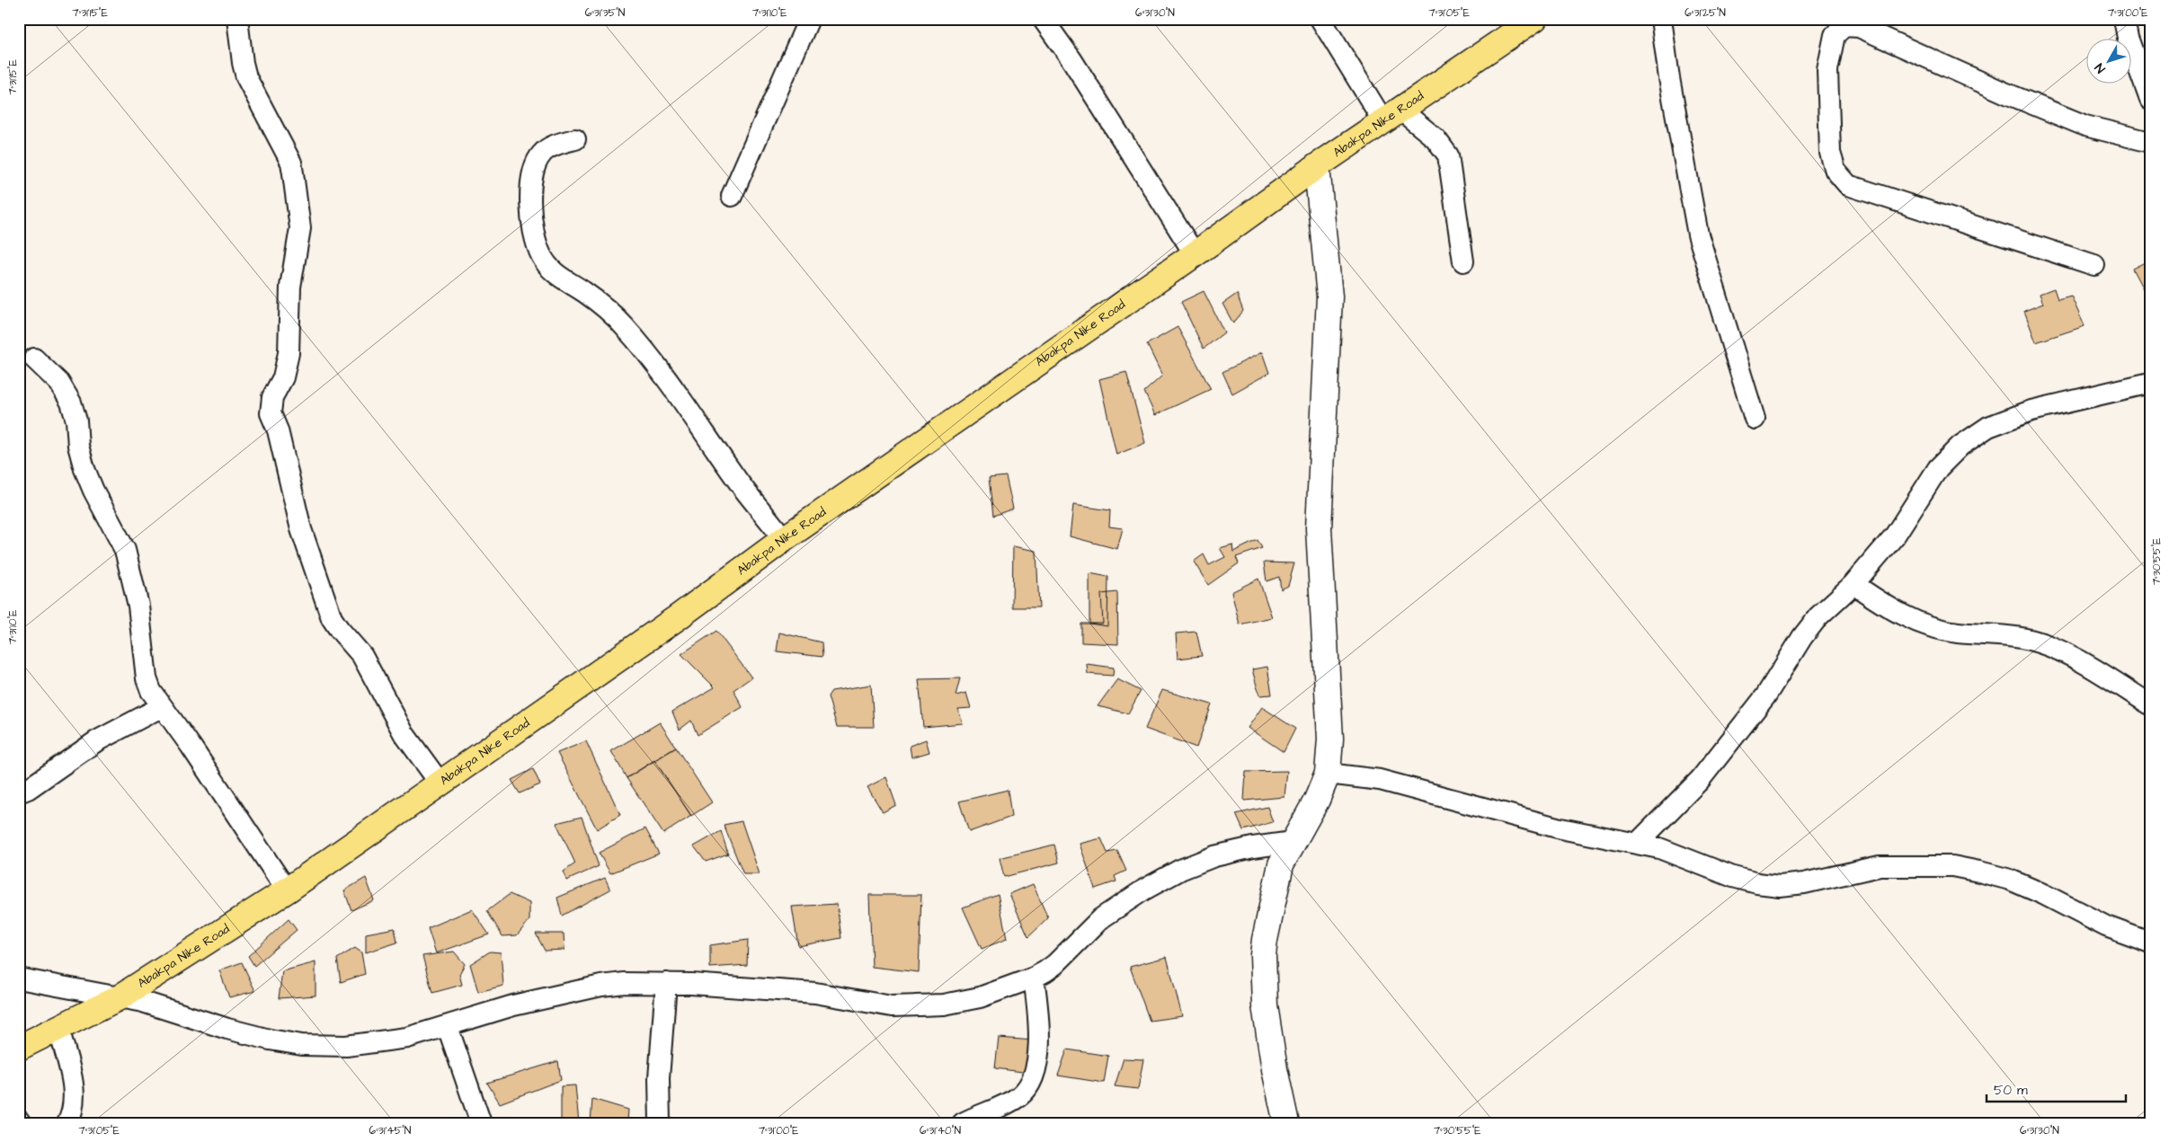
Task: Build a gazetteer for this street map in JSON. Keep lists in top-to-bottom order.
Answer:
{
  "streets": {
    "main road": ["Abakpa Nike Road"]
  },
  "scale_bar": "50 m",
  "north": "bottom left",
  "coordinates": [
    "7°31'15\"E",
    "6°31'35\"N",
    "7°31'10\"E",
    "6°31'30\"N",
    "7°31'05\"E",
    "6°31'25\"N",
    "7°31'00\"E",
    "7°30'55\"E",
    "6°31'45\"N",
    "6°31'40\"N"
  ]
}
